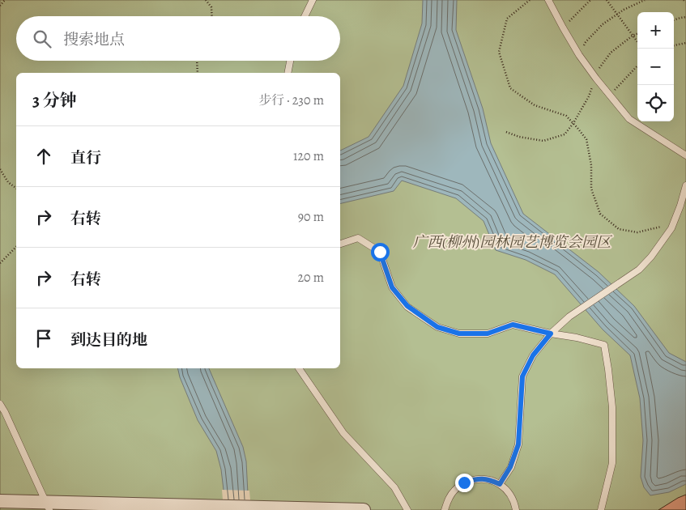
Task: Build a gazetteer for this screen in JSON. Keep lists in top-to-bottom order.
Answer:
{
  "parks": ["广西(柳州)园林园艺博览会园区"],
  "page": {
    "map_buttons": ["+", "−"],
    "search": "搜索地点",
    "heading": ["3 分钟", "步行 · 230 m"],
    "list": [
      ["直行", "120 m"],
      ["右转", "90 m"],
      ["右转", "20 m"],
      "到达目的地"
    ]
  }
}
